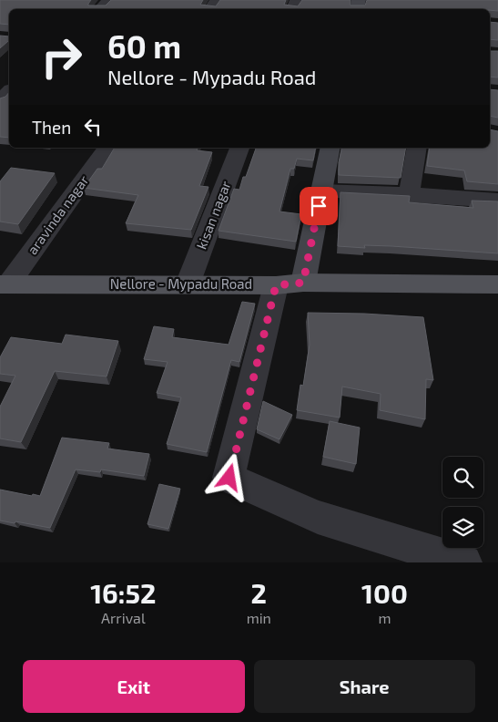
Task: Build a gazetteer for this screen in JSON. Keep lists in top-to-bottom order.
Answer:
{
  "streets": {
    "main road": ["Nellore - Mypadu Road"],
    "street": ["aravinda nagar", "kisan nagar"]
  },
  "crossings": [
    ["aravinda nagar", "Nellore - Mypadu Road"],
    ["kisan nagar", "Nellore - Mypadu Road"]
  ],
  "page": {
    "turn": ["60 m", "Nellore - Mypadu Road"],
    "then": "Then",
    "eta": [
      "16:52",
      "Arrival",
      "2",
      "min",
      "100",
      "m"
    ],
    "buttons": ["Exit", "Share"]
  }
}
